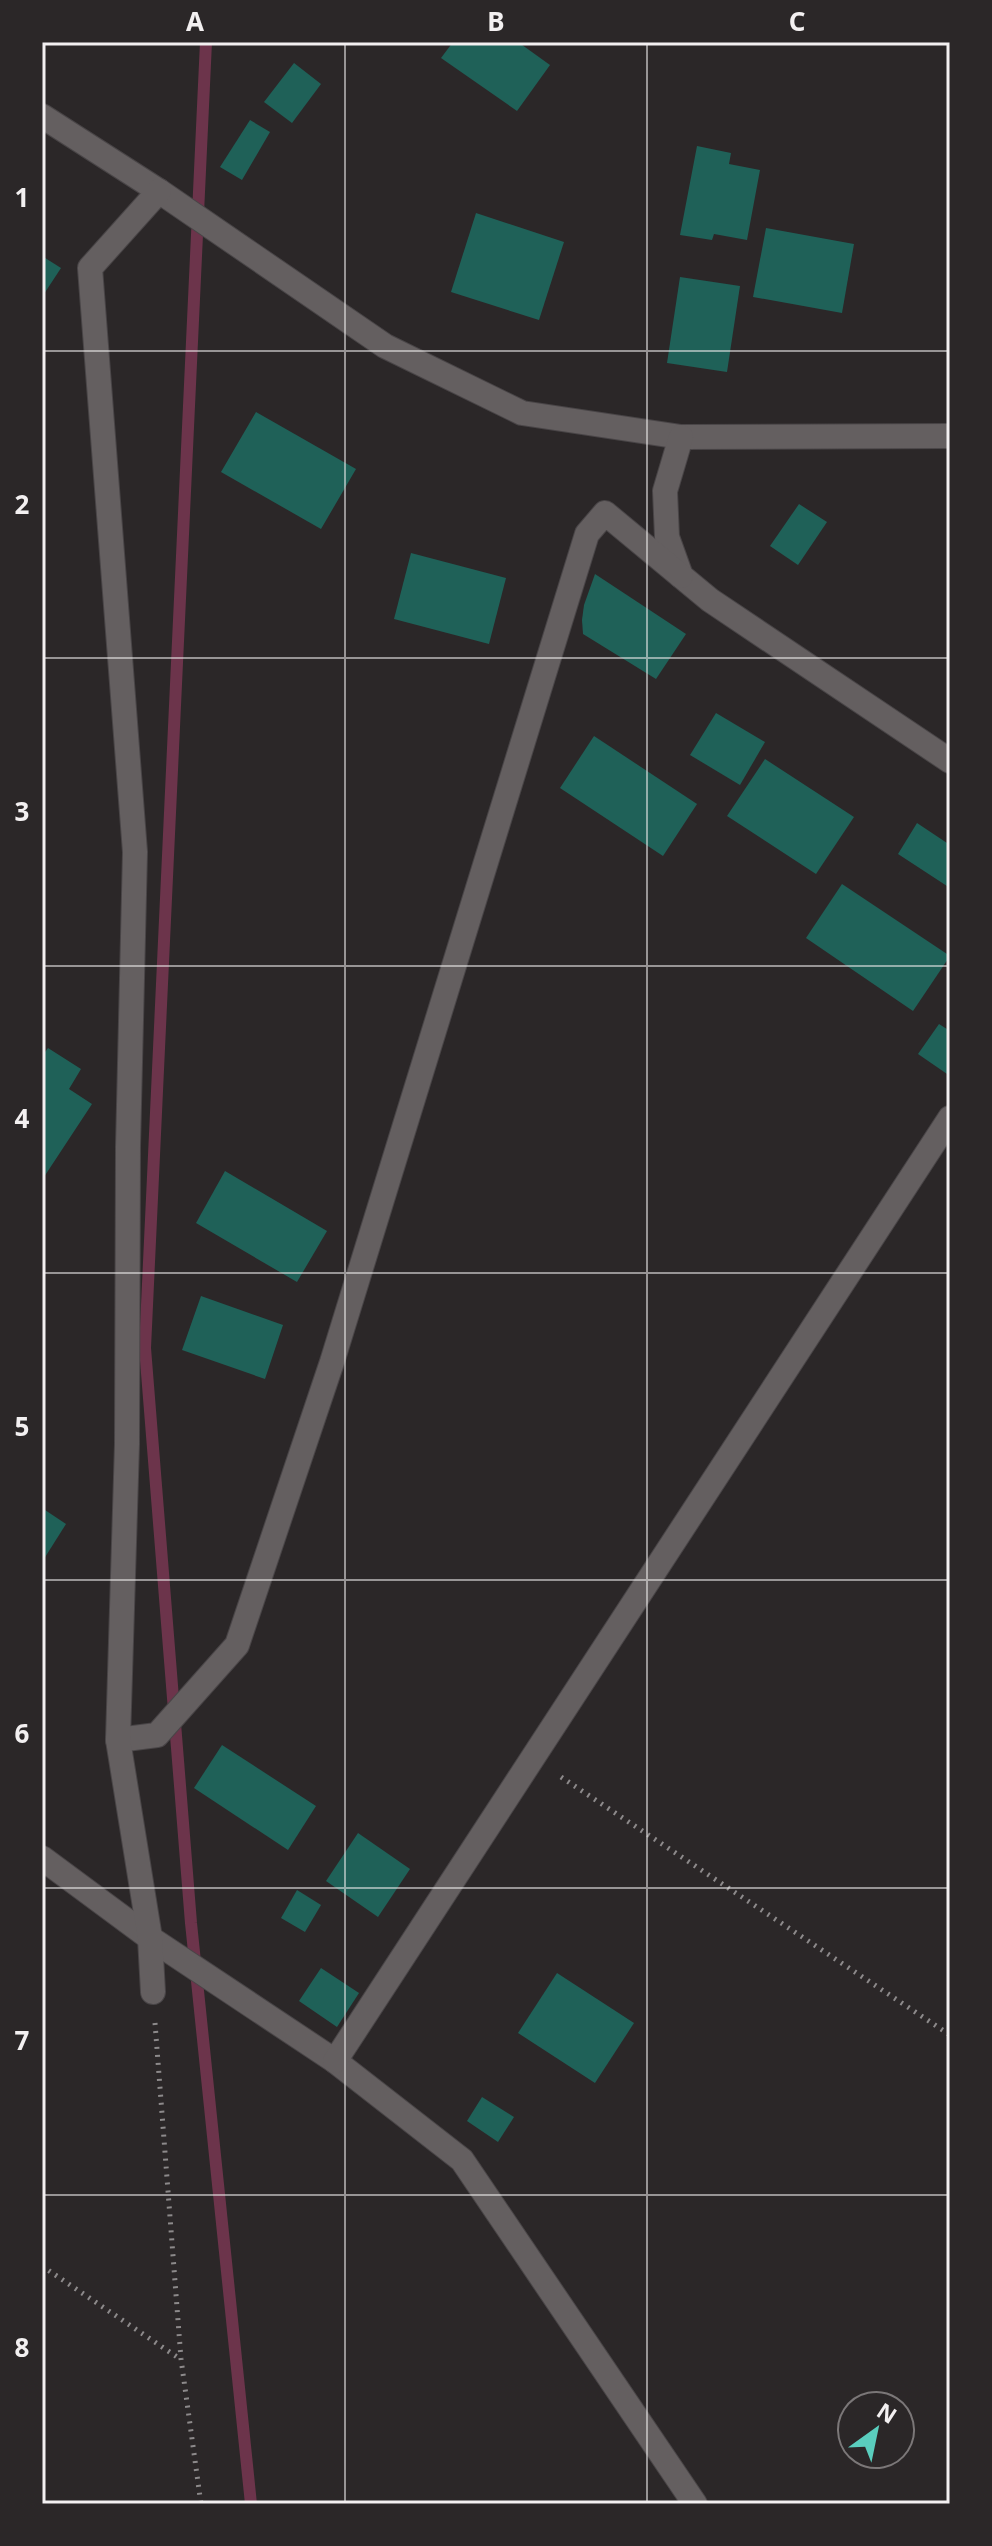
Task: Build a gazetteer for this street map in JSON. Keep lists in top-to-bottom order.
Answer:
{
  "north": "top right",
  "grid": {
    "columns": ["A", "B", "C"],
    "rows": [
      "1",
      "2",
      "3",
      "4",
      "5",
      "6",
      "7",
      "8"
    ]
  }
}
